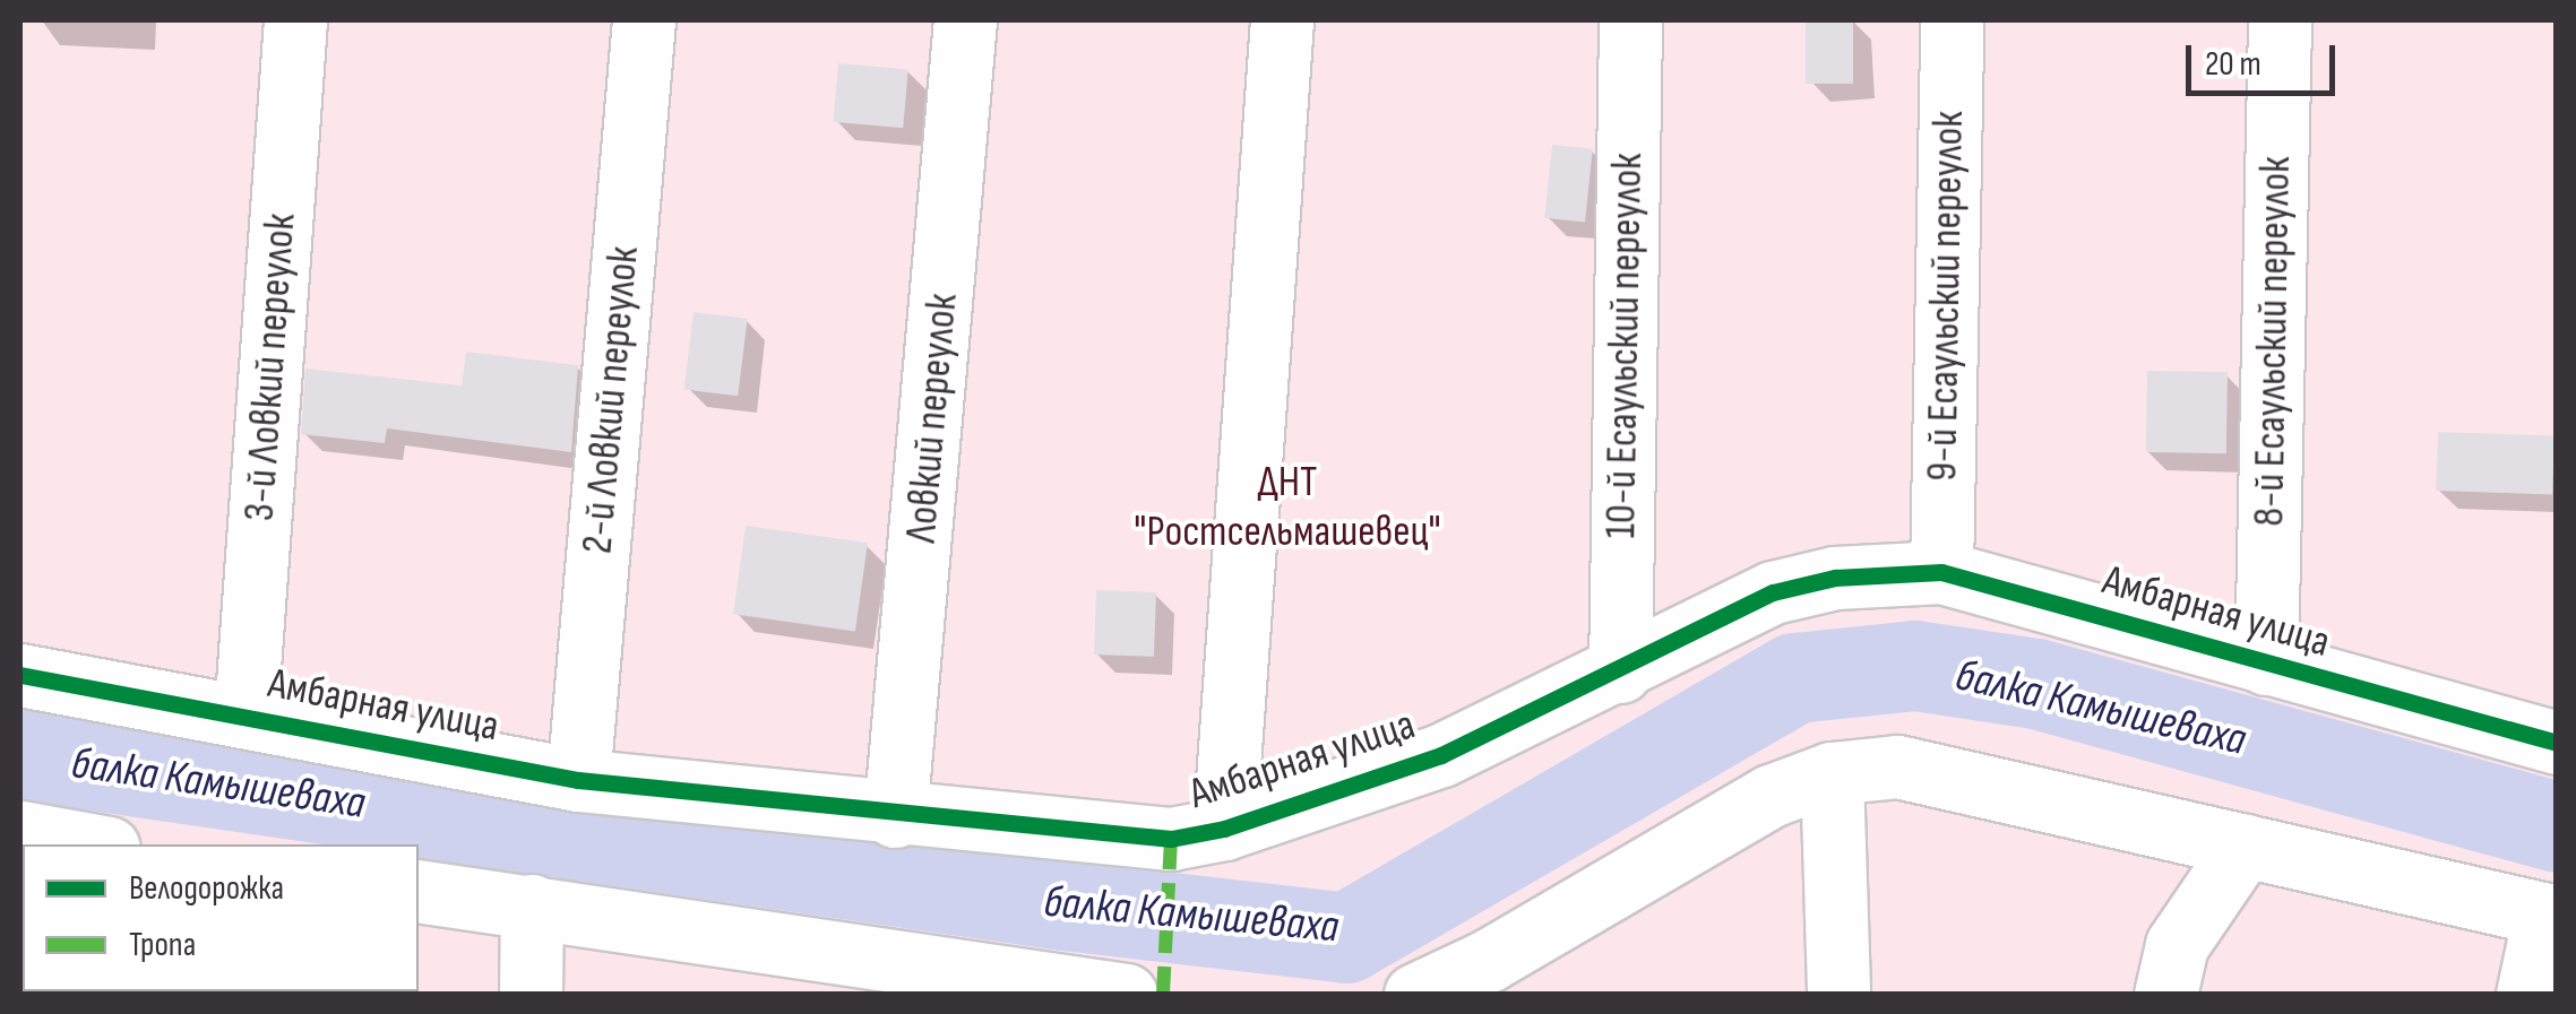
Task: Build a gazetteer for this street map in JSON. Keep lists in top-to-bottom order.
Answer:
{
  "streets": {
    "street": [
      "9-й Есаульский переулок",
      "8-й Есаульский переулок",
      "10-й Есаульский переулок",
      "3-й Ловкий переулок",
      "2-й Ловкий переулок",
      "Ловкий переулок",
      "Амбарная улица"
    ]
  },
  "crossings": [
    ["9-й Есаульский переулок", "Амбарная улица"],
    ["8-й Есаульский переулок", "Амбарная улица"],
    ["10-й Есаульский переулок", "Амбарная улица"],
    ["3-й Ловкий переулок", "Амбарная улица"],
    ["2-й Ловкий переулок", "Амбарная улица"],
    ["Ловкий переулок", "Амбарная улица"]
  ],
  "water": ["балка Камышеваха"],
  "parks": ["ДНТ \"Ростсельмашевец\""],
  "legend": ["Велодорожка", "Тропа"],
  "scale_bar": "20 m"
}
